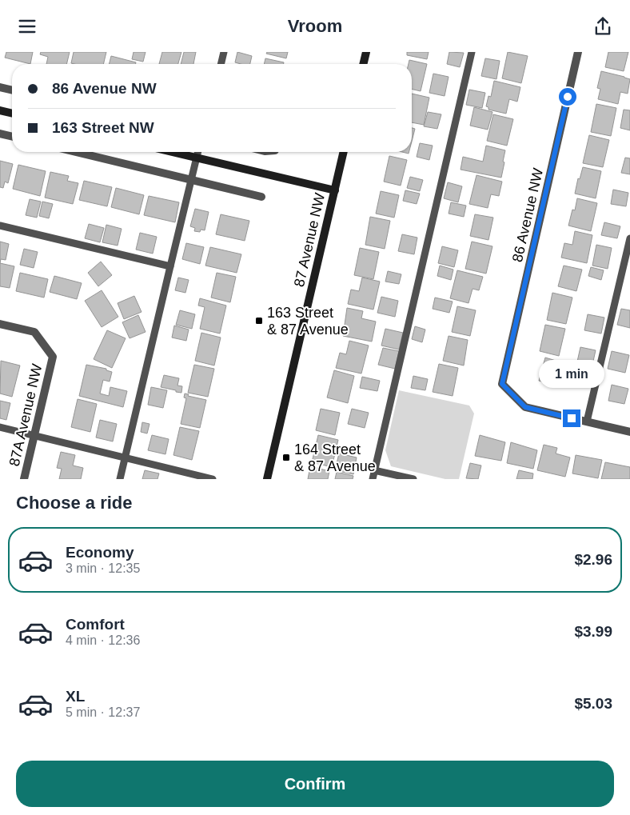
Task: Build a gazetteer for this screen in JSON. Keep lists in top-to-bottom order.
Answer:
{
  "streets": {
    "main road": ["87 Avenue NW"],
    "street": ["86 Avenue NW", "87A Avenue NW"]
  },
  "places": {
    "transit": ["163 Street & 87 Avenue", "164 Street & 87 Avenue"]
  },
  "page": {
    "header": "Vroom",
    "banner": ["86 Avenue NW", "163 Street NW"],
    "bubble": "1 min",
    "heading": "Choose a ride",
    "list": [
      {
        "name": "Economy",
        "note": "3 min · 12:35",
        "value": "$2.96"
      },
      {
        "name": "Comfort",
        "note": "4 min · 12:36",
        "value": "$3.99"
      },
      {
        "name": "XL",
        "note": "5 min · 12:37",
        "value": "$5.03"
      }
    ],
    "buttons": "Confirm"
  }
}
